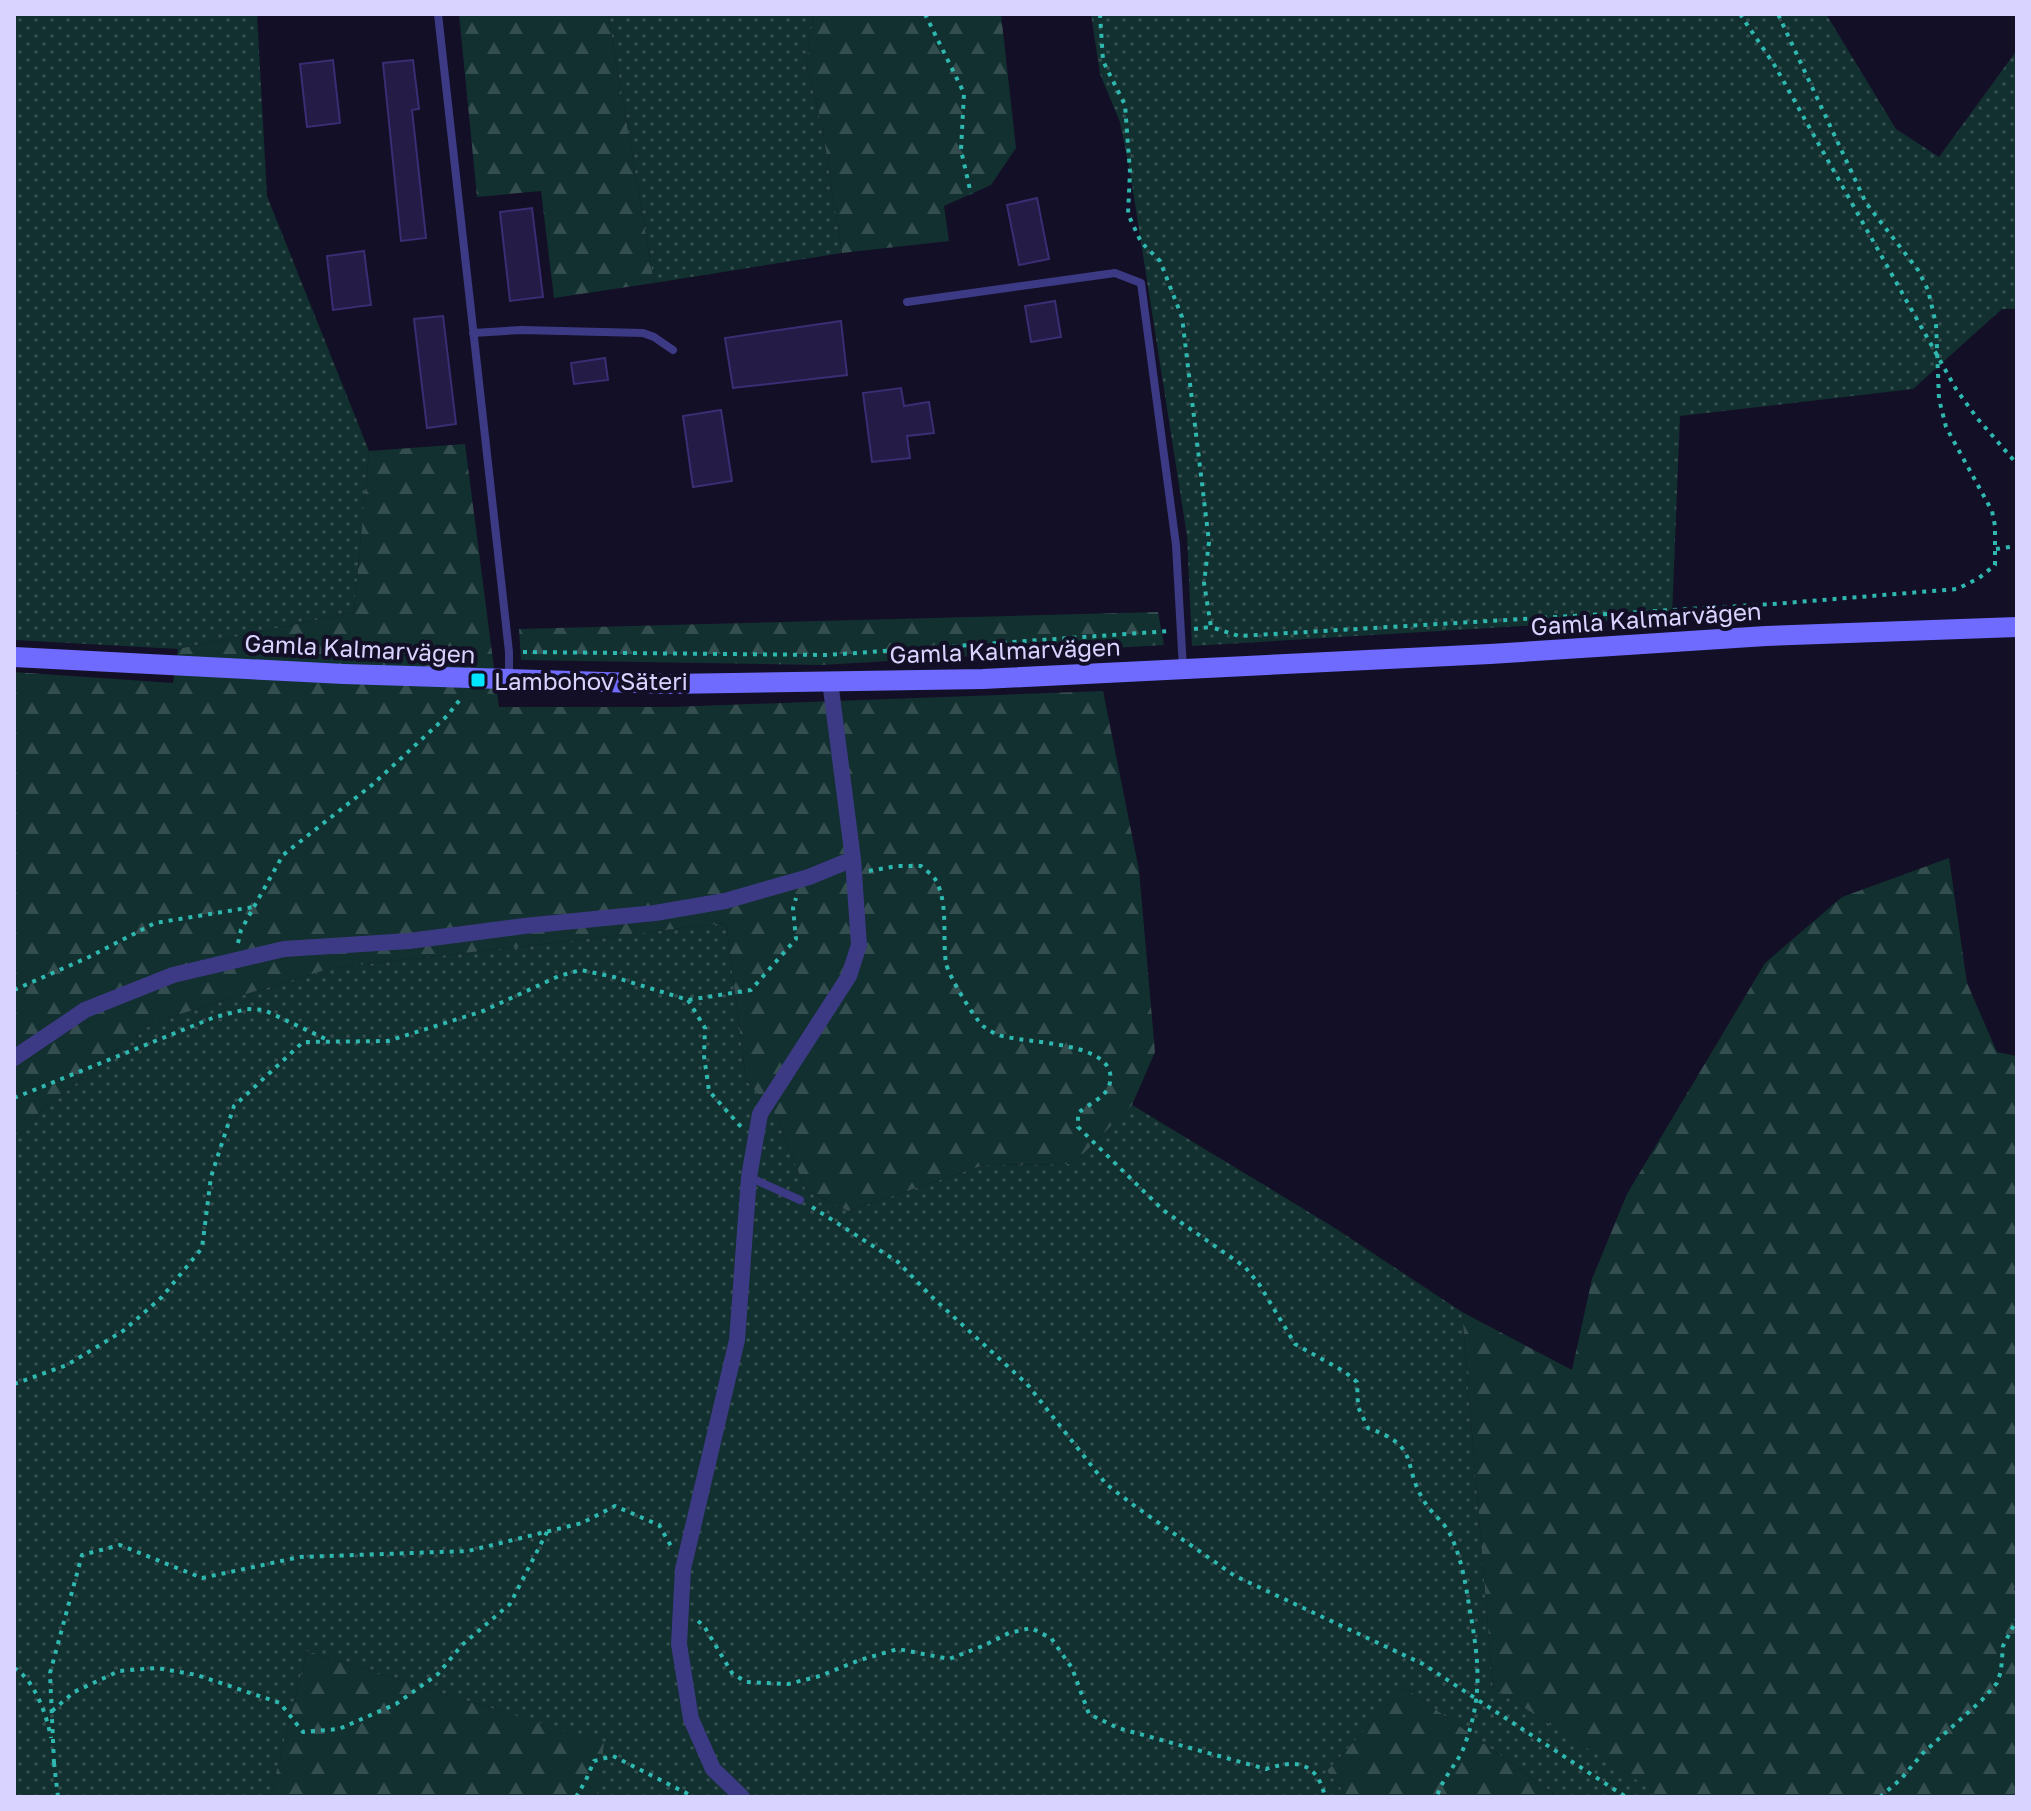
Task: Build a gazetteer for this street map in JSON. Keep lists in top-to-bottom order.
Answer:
{
  "streets": {
    "street": ["Gamla Kalmarvägen"]
  },
  "places": {
    "transit": ["Lambohov Säteri"]
  }
}
